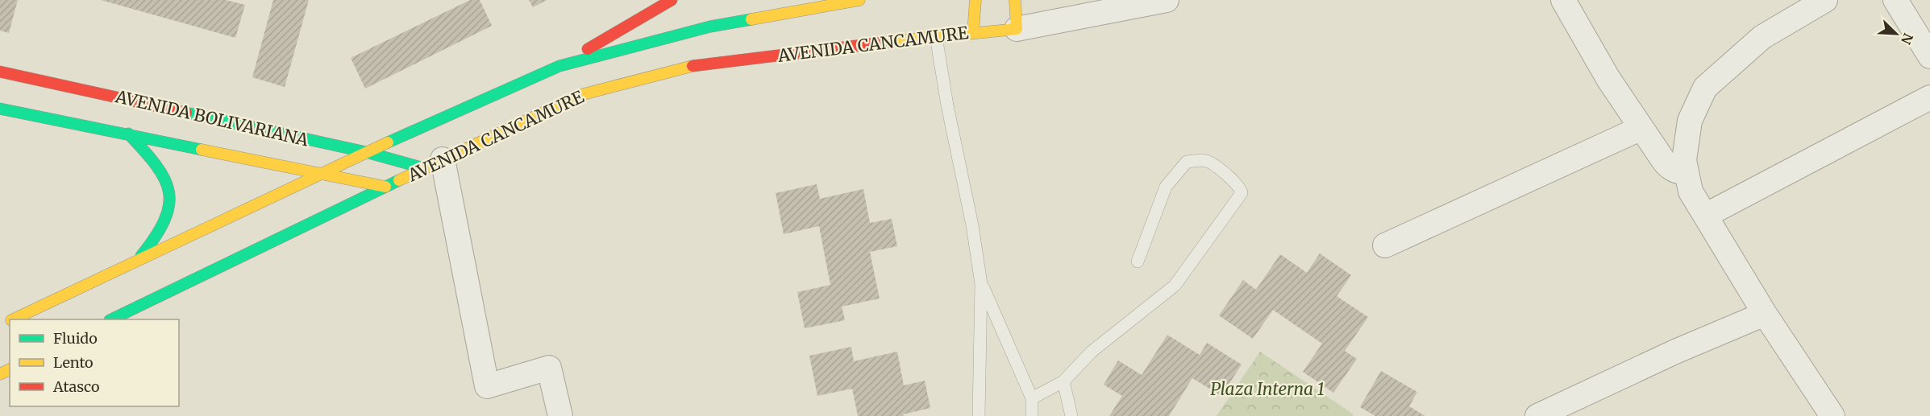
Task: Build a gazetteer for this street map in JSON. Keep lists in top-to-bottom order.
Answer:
{
  "streets": {
    "main road": ["AVENIDA CANCAMURE", "AVENIDA BOLIVARIANA"]
  },
  "crossings": [
    ["AVENIDA CANCAMURE", "AVENIDA BOLIVARIANA"]
  ],
  "parks": ["Plaza Interna 1"],
  "legend": ["Fluido", "Lento", "Atasco"],
  "north": "bottom right"
}
